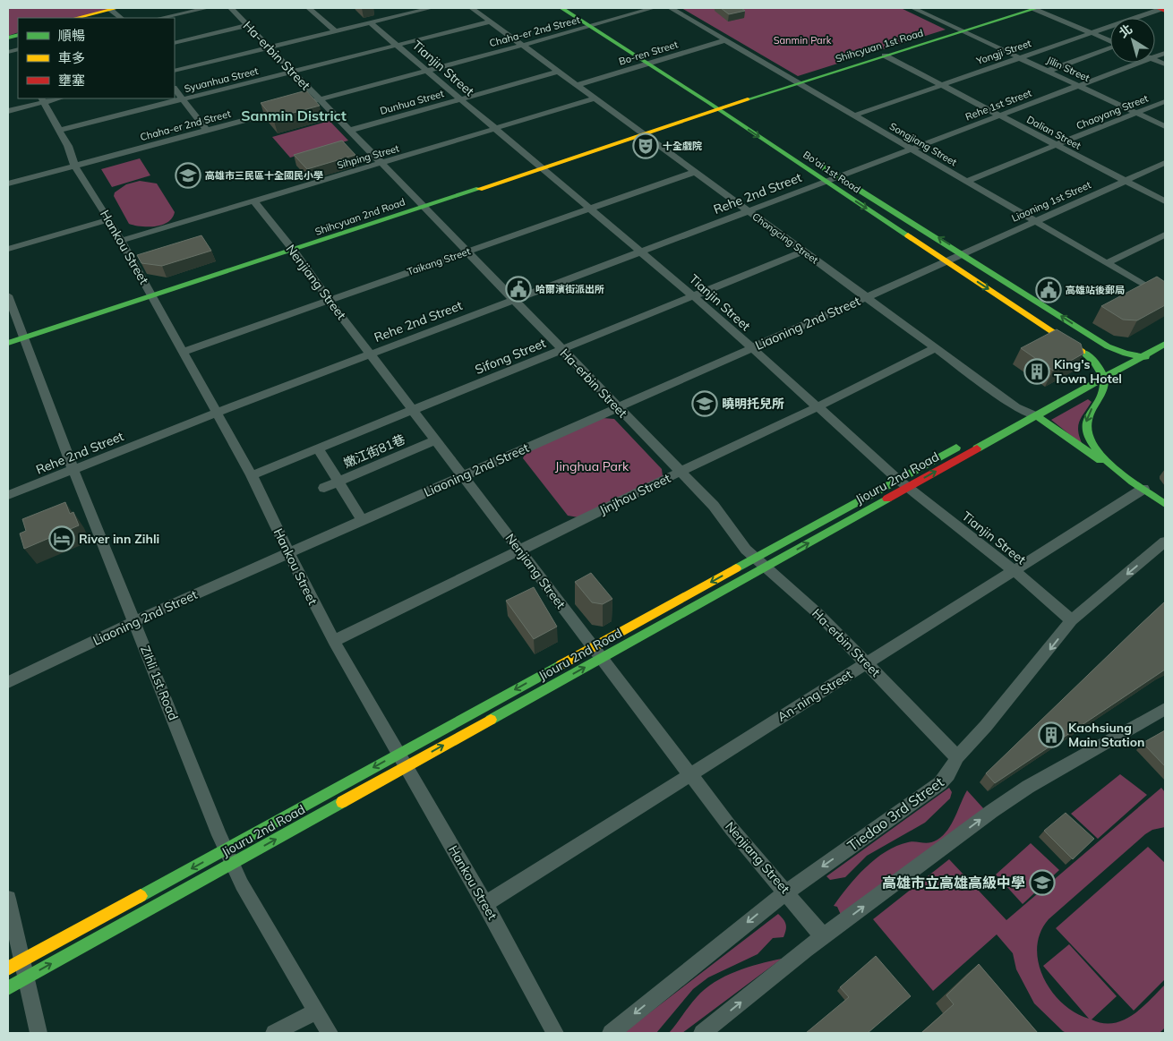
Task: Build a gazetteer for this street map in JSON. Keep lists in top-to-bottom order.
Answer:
{
  "streets": {
    "street": [
      "Chaha-er 2nd Street",
      "Shihcyuan 1st Road",
      "Yongji Street",
      "Bo-ren Street",
      "Ha-erbin Street",
      "Tianjin Street",
      "Jilin Street",
      "Syuanhua Street",
      "Dunhua Street",
      "Rehe 1st Street",
      "Chaoyang Street",
      "Dalian Street",
      "Songjiang Street",
      "Sihping Street",
      "Bo'ai 1st Road",
      "Rehe 2nd Street",
      "Liaoning 1st Street",
      "Shihcyuan 2nd Road",
      "Chongcing Street",
      "Hankou Street",
      "Taikang Street",
      "Nenjiang Street",
      "Liaoning 2nd Street",
      "Sifong Street",
      "嫩江街81巷",
      "Jiouru 2nd Road",
      "Jinjhou Street",
      "Zihli 1st Road",
      "An-ning Street",
      "Tiedao 3rd Street"
    ]
  },
  "crossings": [
    ["Chaha-er 2nd Street", "Ha-erbin Street"],
    ["Chaha-er 2nd Street", "Tianjin Street"],
    ["Chaha-er 2nd Street", "Bo'ai 1st Road"],
    ["Chaha-er 2nd Street", "Chongcing Street"],
    ["Chaha-er 2nd Street", "Hankou Street"],
    ["Shihcyuan 1st Road", "Jilin Street"],
    ["Shihcyuan 1st Road", "Dalian Street"],
    ["Shihcyuan 1st Road", "Songjiang Street"],
    ["Shihcyuan 1st Road", "Bo'ai 1st Road"],
    ["Shihcyuan 1st Road", "Shihcyuan 2nd Road"],
    ["Yongji Street", "Jilin Street"],
    ["Yongji Street", "Dalian Street"],
    ["Yongji Street", "Songjiang Street"],
    ["Bo-ren Street", "Songjiang Street"],
    ["Bo-ren Street", "Bo'ai 1st Road"],
    ["Bo-ren Street", "Chongcing Street"],
    ["Ha-erbin Street", "Syuanhua Street"],
    ["Ha-erbin Street", "Dunhua Street"],
    ["Ha-erbin Street", "Sihping Street"],
    ["Ha-erbin Street", "Rehe 2nd Street"],
    ["Ha-erbin Street", "Shihcyuan 2nd Road"],
    ["Ha-erbin Street", "Taikang Street"],
    ["Ha-erbin Street", "Liaoning 2nd Street"],
    ["Ha-erbin Street", "Sifong Street"],
    ["Ha-erbin Street", "Jiouru 2nd Road"],
    ["Ha-erbin Street", "Jinjhou Street"],
    ["Ha-erbin Street", "An-ning Street"],
    ["Ha-erbin Street", "Tiedao 3rd Street"],
    ["Tianjin Street", "Syuanhua Street"],
    ["Tianjin Street", "Dunhua Street"],
    ["Tianjin Street", "Sihping Street"],
    ["Tianjin Street", "Rehe 2nd Street"],
    ["Tianjin Street", "Shihcyuan 2nd Road"],
    ["Tianjin Street", "Taikang Street"],
    ["Tianjin Street", "Liaoning 2nd Street"],
    ["Tianjin Street", "Sifong Street"],
    ["Tianjin Street", "Jiouru 2nd Road"],
    ["Tianjin Street", "Jinjhou Street"],
    ["Tianjin Street", "An-ning Street"],
    ["Tianjin Street", "Tiedao 3rd Street"],
    ["Jilin Street", "Rehe 1st Street"],
    ["Jilin Street", "Chaoyang Street"],
    ["Syuanhua Street", "Chongcing Street"],
    ["Syuanhua Street", "Hankou Street"],
    ["Dunhua Street", "Chongcing Street"],
    ["Rehe 1st Street", "Dalian Street"],
    ["Rehe 1st Street", "Songjiang Street"],
    ["Rehe 1st Street", "Bo'ai 1st Road"],
    ["Rehe 1st Street", "Rehe 2nd Street"],
    ["Chaoyang Street", "Dalian Street"],
    ["Chaoyang Street", "Songjiang Street"],
    ["Dalian Street", "Liaoning 1st Street"],
    ["Songjiang Street", "Liaoning 1st Street"],
    ["Sihping Street", "Chongcing Street"],
    ["Sihping Street", "Hankou Street"],
    ["Sihping Street", "Nenjiang Street"],
    ["Bo'ai 1st Road", "Rehe 2nd Street"],
    ["Bo'ai 1st Road", "Liaoning 1st Street"],
    ["Bo'ai 1st Road", "Shihcyuan 2nd Road"],
    ["Bo'ai 1st Road", "Liaoning 2nd Street"],
    ["Bo'ai 1st Road", "Jiouru 2nd Road"],
    ["Rehe 2nd Street", "Chongcing Street"],
    ["Rehe 2nd Street", "Hankou Street"],
    ["Rehe 2nd Street", "Nenjiang Street"],
    ["Rehe 2nd Street", "Zihli 1st Road"],
    ["Liaoning 1st Street", "Liaoning 2nd Street"],
    ["Shihcyuan 2nd Road", "Chongcing Street"],
    ["Shihcyuan 2nd Road", "Hankou Street"],
    ["Shihcyuan 2nd Road", "Nenjiang Street"],
    ["Shihcyuan 2nd Road", "Zihli 1st Road"],
    ["Chongcing Street", "Taikang Street"],
    ["Chongcing Street", "Liaoning 2nd Street"],
    ["Chongcing Street", "Sifong Street"],
    ["Chongcing Street", "Jiouru 2nd Road"],
    ["Chongcing Street", "Jinjhou Street"],
    ["Hankou Street", "Taikang Street"],
    ["Hankou Street", "Liaoning 2nd Street"],
    ["Hankou Street", "Sifong Street"],
    ["Hankou Street", "Jiouru 2nd Road"],
    ["Hankou Street", "Jinjhou Street"],
    ["Hankou Street", "An-ning Street"],
    ["Taikang Street", "Nenjiang Street"],
    ["Nenjiang Street", "Liaoning 2nd Street"],
    ["Nenjiang Street", "Sifong Street"],
    ["Nenjiang Street", "嫩江街81巷"],
    ["Nenjiang Street", "Jiouru 2nd Road"],
    ["Nenjiang Street", "Jinjhou Street"],
    ["Nenjiang Street", "An-ning Street"],
    ["Nenjiang Street", "Tiedao 3rd Street"],
    ["Liaoning 2nd Street", "Zihli 1st Road"],
    ["Jiouru 2nd Road", "Zihli 1st Road"]
  ],
  "districts": ["Sanmin District"],
  "parks": ["Sanmin Park", "Jinghua Park"],
  "places": {
    "theatre": ["十全戲院"],
    "school or university": ["高雄市三民區十全國民小學", "曉明托兒所", "高雄市立高雄高級中學"],
    "public building": ["哈爾濱街派出所", "高雄站後郵局"],
    "building": ["King's Town Hotel", "Kaohsiung Main Station"],
    "hotel": ["River inn Zihli"]
  },
  "legend": ["順暢", "車多", "壅塞"],
  "north": "top left"
}
